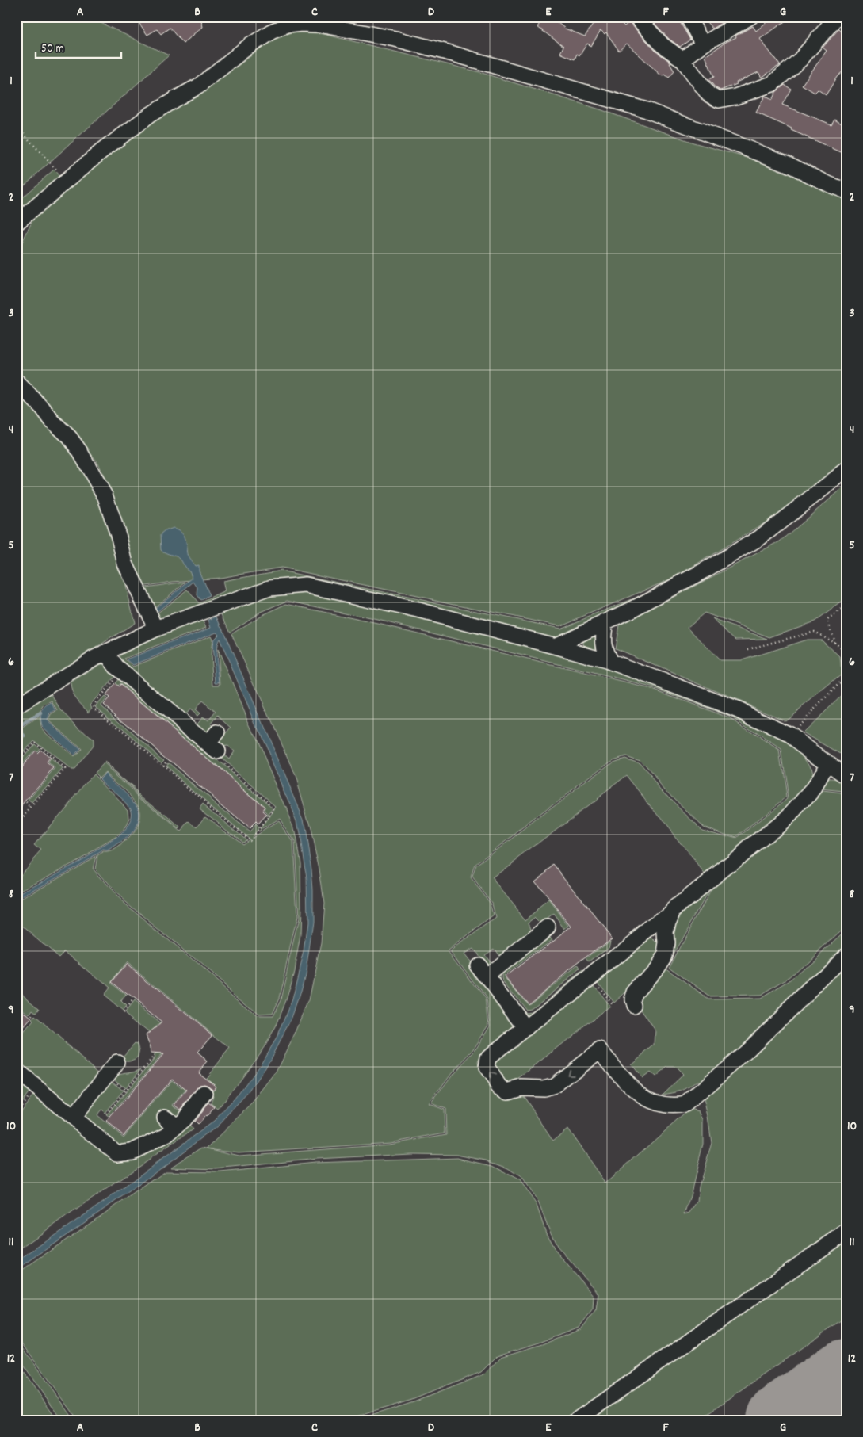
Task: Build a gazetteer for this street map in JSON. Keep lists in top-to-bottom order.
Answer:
{
  "scale_bar": "50 m",
  "grid": {
    "columns": [
      "A",
      "B",
      "C",
      "D",
      "E",
      "F",
      "G"
    ],
    "rows": [
      "1",
      "2",
      "3",
      "4",
      "5",
      "6",
      "7",
      "8",
      "9",
      "10",
      "11",
      "12"
    ]
  }
}
